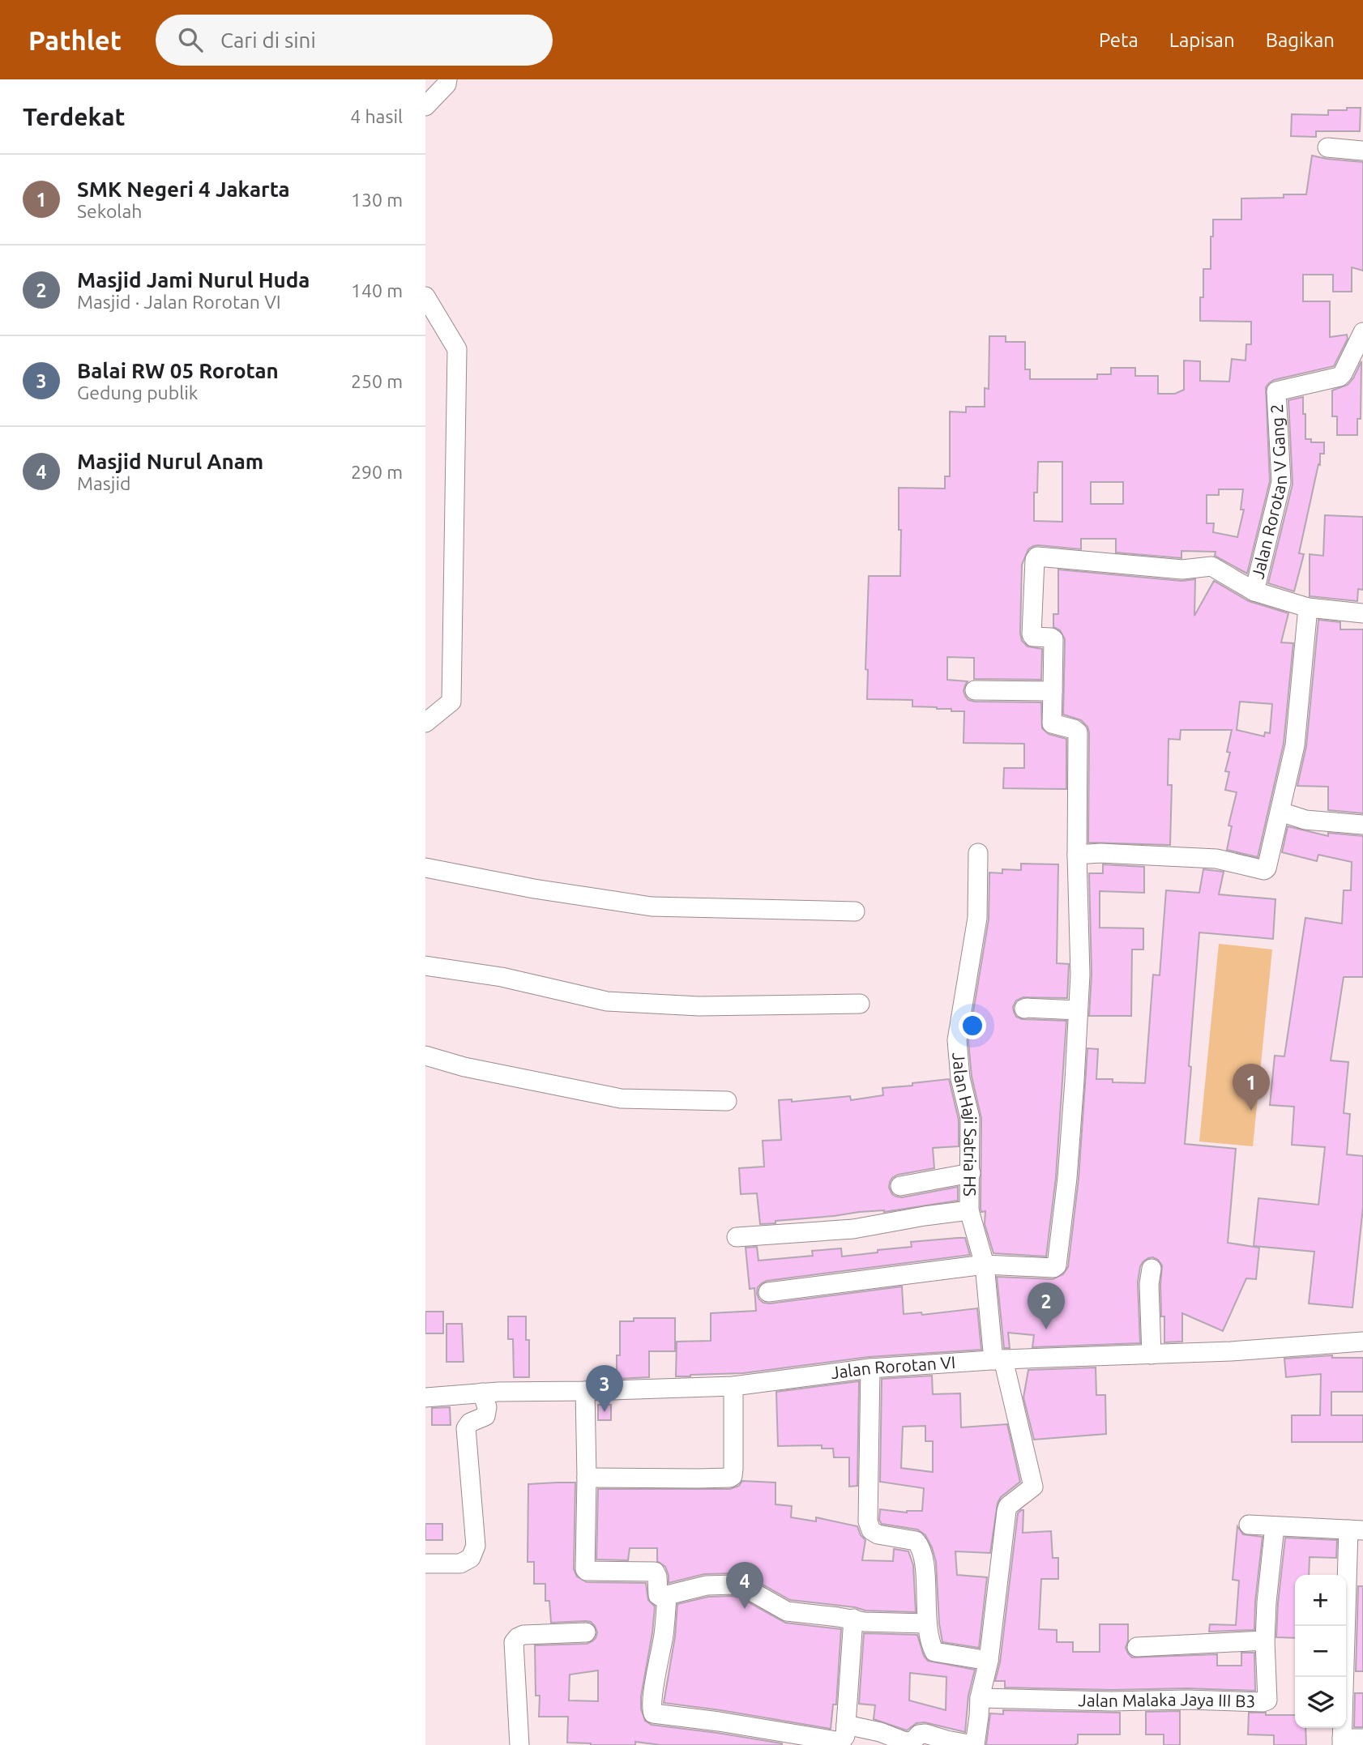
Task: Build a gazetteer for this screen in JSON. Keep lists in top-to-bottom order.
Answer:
{
  "streets": {
    "street": [
      "Jalan Rorotan V Gang 2",
      "Jalan Haji Satria HS",
      "Jalan Rorotan VI",
      "Jalan Malaka Jaya III B3"
    ]
  },
  "crossings": [
    ["Jalan Haji Satria HS", "Jalan Rorotan VI"]
  ],
  "page": {
    "header": "Pathlet",
    "search": "Cari di sini",
    "nav": ["Peta", "Lapisan", "Bagikan"],
    "heading": ["Terdekat", "4 hasil"],
    "list": [
      {
        "mark": "1",
        "name": "SMK Negeri 4 Jakarta",
        "note": "Sekolah",
        "value": "130 m"
      },
      {
        "mark": "2",
        "name": "Masjid Jami Nurul Huda",
        "note": "Masjid · Jalan Rorotan VI",
        "value": "140 m"
      },
      {
        "mark": "3",
        "name": "Balai RW 05 Rorotan",
        "note": "Gedung publik",
        "value": "250 m"
      },
      {
        "mark": "4",
        "name": "Masjid Nurul Anam",
        "note": "Masjid",
        "value": "290 m"
      }
    ],
    "pins": [
      "1",
      "2",
      "3",
      "4"
    ],
    "map_buttons": ["+", "−"]
  }
}
